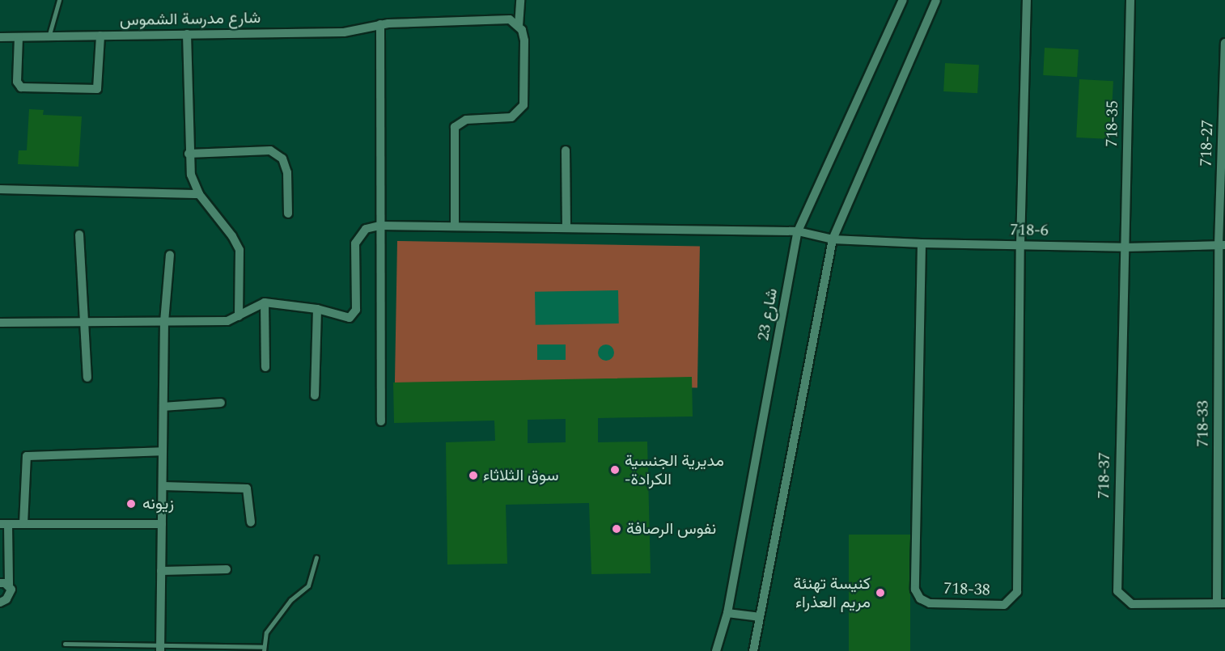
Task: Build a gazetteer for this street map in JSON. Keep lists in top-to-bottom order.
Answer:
{
  "streets": {
    "street": [
      "شارع مدرسة الشموس",
      "718-35",
      "718-27",
      "718-6",
      "شارع 23",
      "718-33",
      "718-37",
      "718-38"
    ]
  },
  "crossings": [
    ["718-35", "718-6"],
    ["718-35", "718-37"],
    ["718-27", "718-6"],
    ["718-27", "718-33"],
    ["718-6", "شارع 23"],
    ["718-6", "718-33"],
    ["718-6", "718-37"],
    ["718-6", "718-38"],
    ["718-33", "718-37"]
  ],
  "places": [
    "مديرية الجنسية -الكرادة",
    "سوق الثلاثاء",
    "زيونه",
    "نفوس الرصافة",
    "كنيسة تهنئة مريم العذراء"
  ]
}
